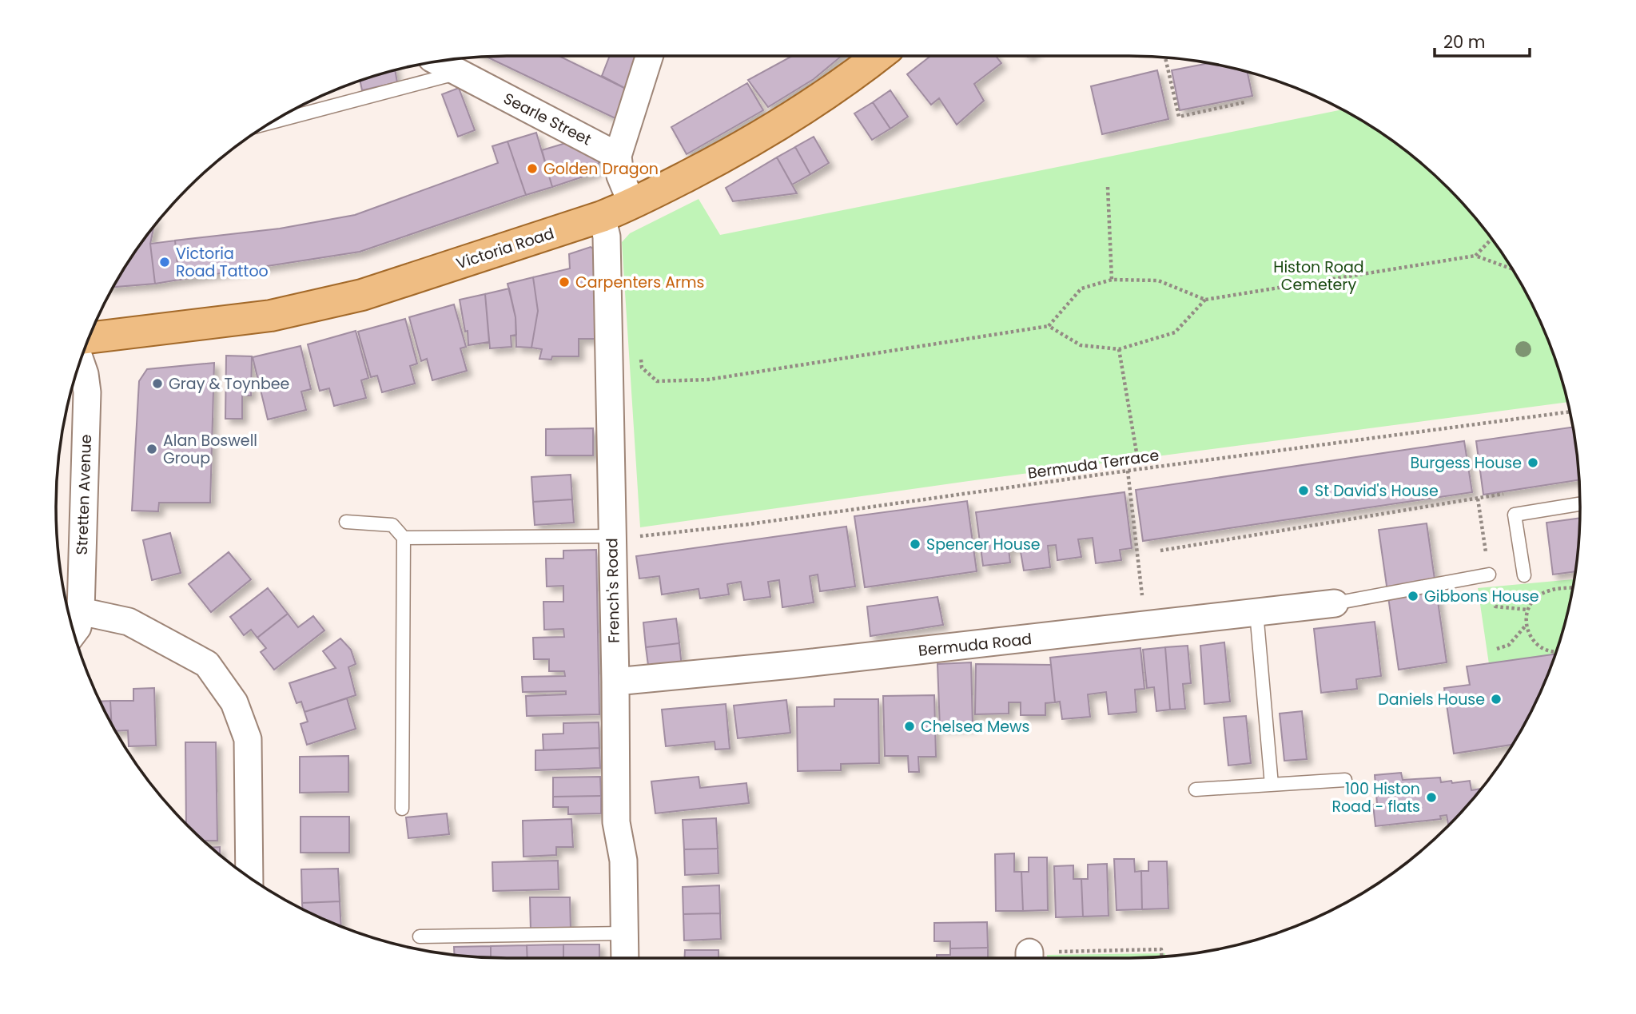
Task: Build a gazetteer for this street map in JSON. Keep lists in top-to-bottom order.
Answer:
{
  "streets": {
    "main road": ["Victoria Road"],
    "street": [
      "Searle Street",
      "Stretten Avenue",
      "French's Road",
      "Bermuda Road"
    ],
    "path": ["Bermuda Terrace"]
  },
  "crossings": [
    ["Victoria Road", "French's Road"],
    ["Bermuda Terrace", "French's Road"],
    ["French's Road", "Bermuda Road"]
  ],
  "parks": ["Histon Road Cemetery"],
  "places": [
    "Golden Dragon",
    "Victoria Road Tattoo",
    "Carpenters Arms",
    "Gray & Toynbee",
    "Alan Boswell Group",
    "Burgess House",
    "St David's House",
    "Spencer House",
    "Gibbons House",
    "Daniels House",
    "Chelsea Mews",
    "100 Histon Road - flats"
  ],
  "scale_bar": "20 m"
}
